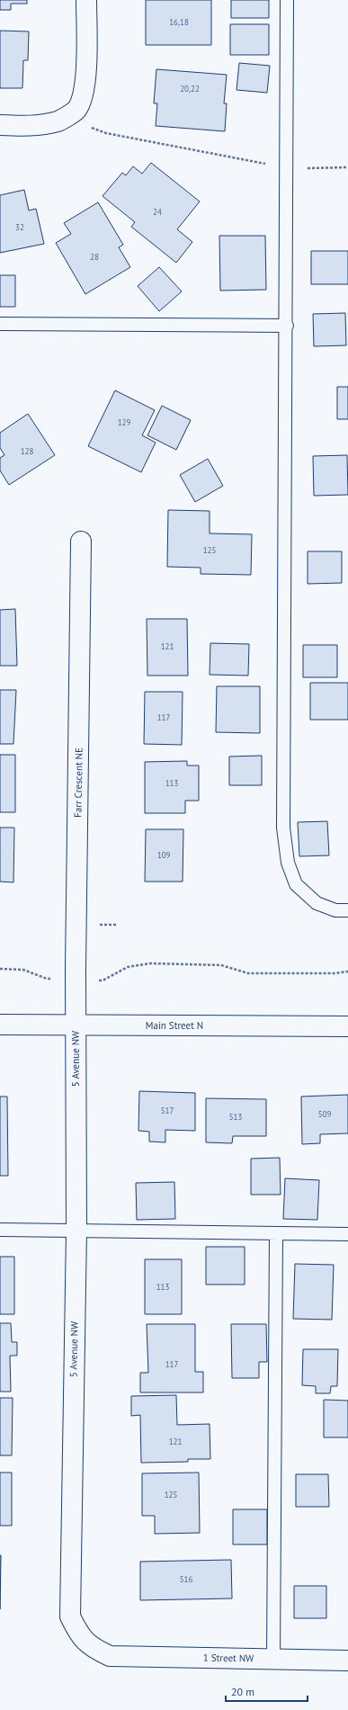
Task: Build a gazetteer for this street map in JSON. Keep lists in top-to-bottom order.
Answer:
{
  "streets": {
    "street": [
      "Farr Crescent NE",
      "Main Street N",
      "5 Avenue NW",
      "1 Street NW"
    ]
  },
  "crossings": [
    ["Farr Crescent NE", "Main Street N"],
    ["Farr Crescent NE", "5 Avenue NW"],
    ["Main Street N", "5 Avenue NW"],
    ["5 Avenue NW", "1 Street NW"]
  ],
  "house_numbers": [
    "16,18",
    "20,22",
    "24",
    "32",
    "28",
    "129",
    "128",
    "125",
    "121",
    "117",
    "113",
    "109",
    "517",
    "509",
    "513",
    "113",
    "117",
    "121",
    "125",
    "516"
  ],
  "scale_bar": "20 m"
}
